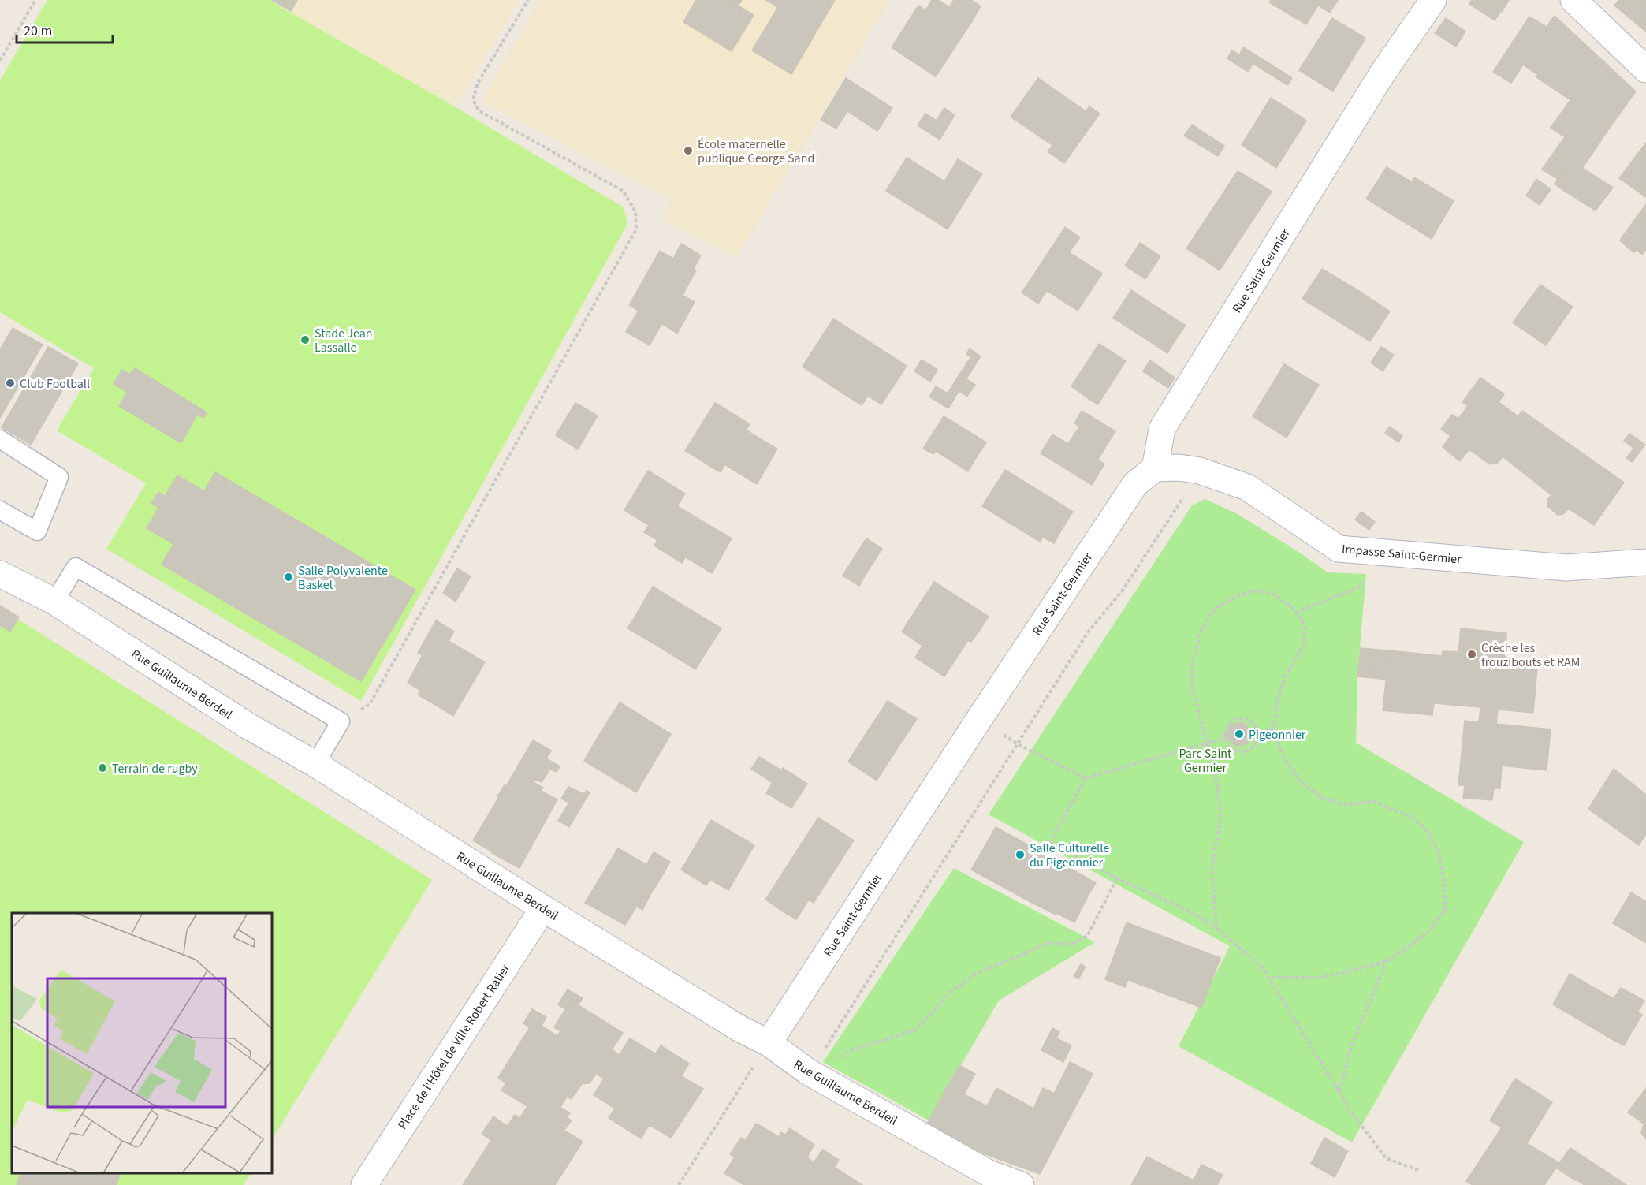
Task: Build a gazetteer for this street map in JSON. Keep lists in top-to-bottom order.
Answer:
{
  "streets": {
    "street": [
      "Rue Saint-Germier",
      "Impasse Saint-Germier",
      "Rue Guillaume Berdeil",
      "Place de l'Hôtel de Ville Robert Ratier"
    ]
  },
  "crossings": [
    ["Rue Saint-Germier", "Impasse Saint-Germier"],
    ["Rue Saint-Germier", "Rue Guillaume Berdeil"],
    ["Rue Guillaume Berdeil", "Place de l'Hôtel de Ville Robert Ratier"]
  ],
  "parks": ["Parc Saint Germier"],
  "places": [
    "École maternelle publique George Sand",
    "Stade Jean Lassalle",
    "Club Football",
    "Salle Polyvalente Basket",
    "Crèche les frouzibouts et RAM",
    "Pigeonnier",
    "Terrain de rugby",
    "Salle Culturelle du Pigeonnier"
  ],
  "scale_bar": "20 m"
}
